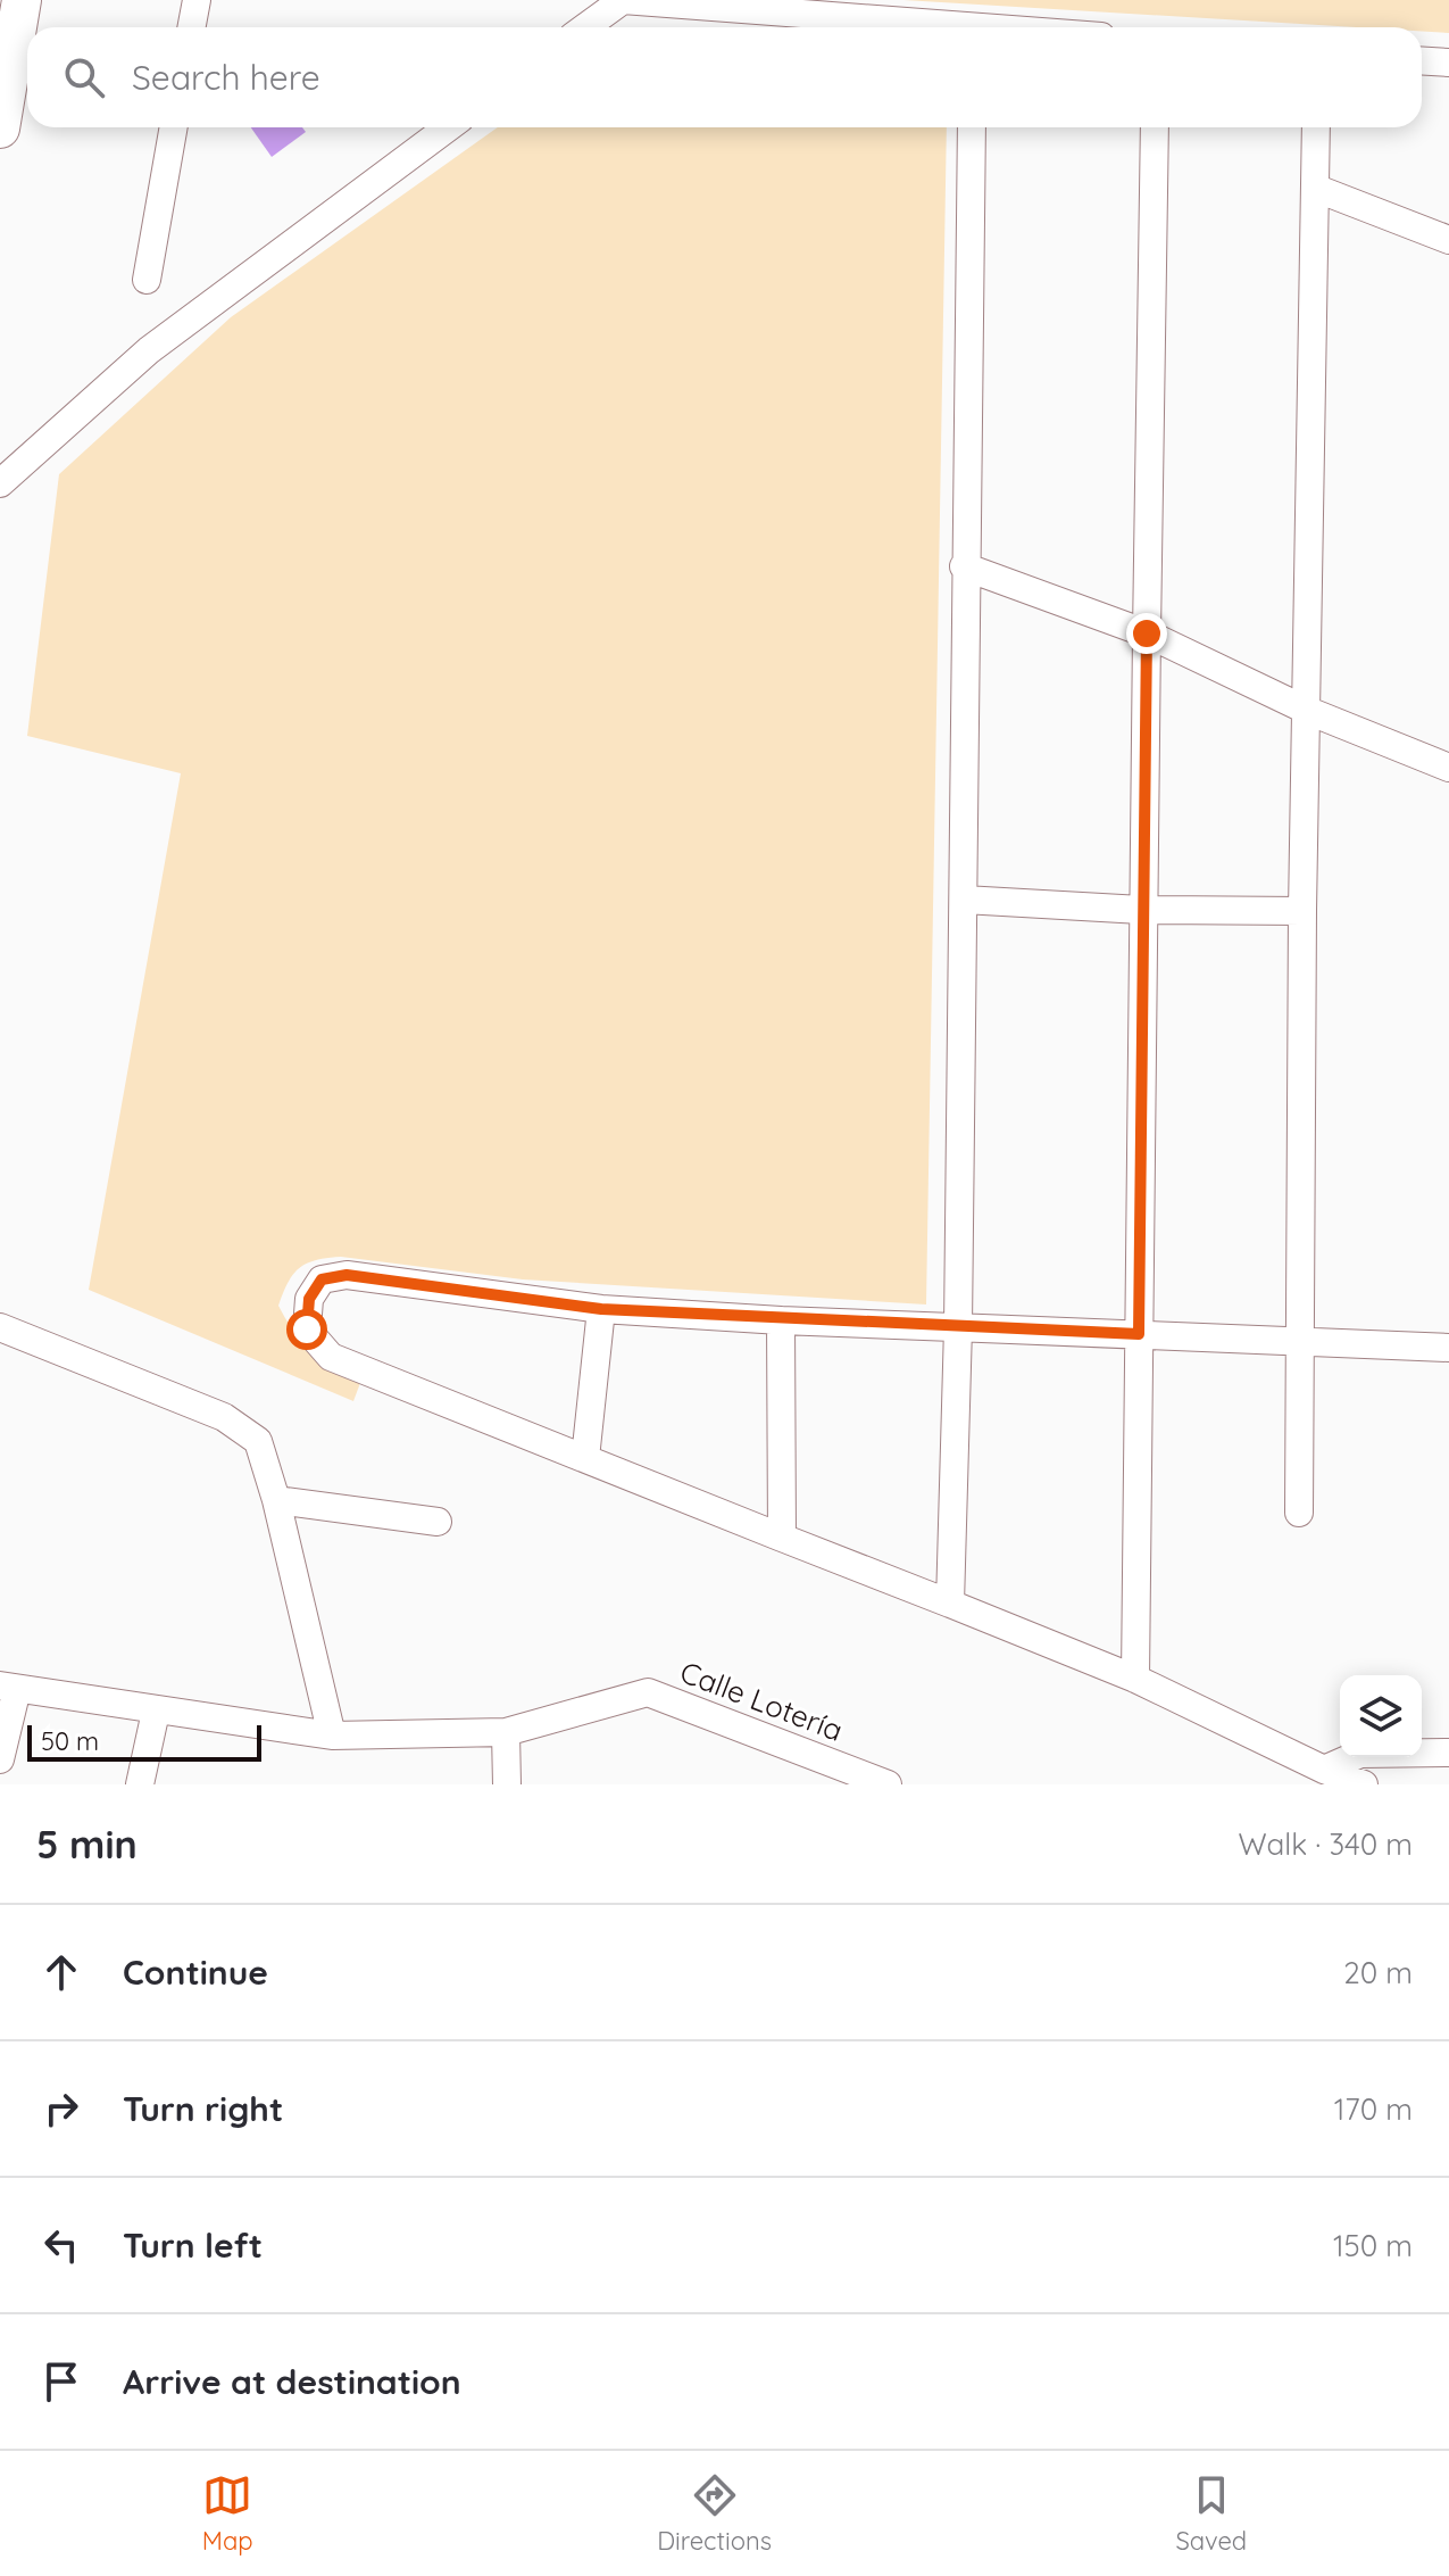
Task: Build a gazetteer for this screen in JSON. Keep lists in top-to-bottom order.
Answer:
{
  "streets": {
    "street": ["Calle Lotería"]
  },
  "scale_bar": "50 m",
  "page": {
    "search": "Search here",
    "scale": "50 m",
    "heading": ["5 min", "Walk · 340 m"],
    "list": [
      ["Continue", "20 m"],
      ["Turn right", "170 m"],
      ["Turn left", "150 m"],
      "Arrive at destination"
    ],
    "nav": ["Map", "Directions", "Saved"]
  }
}
